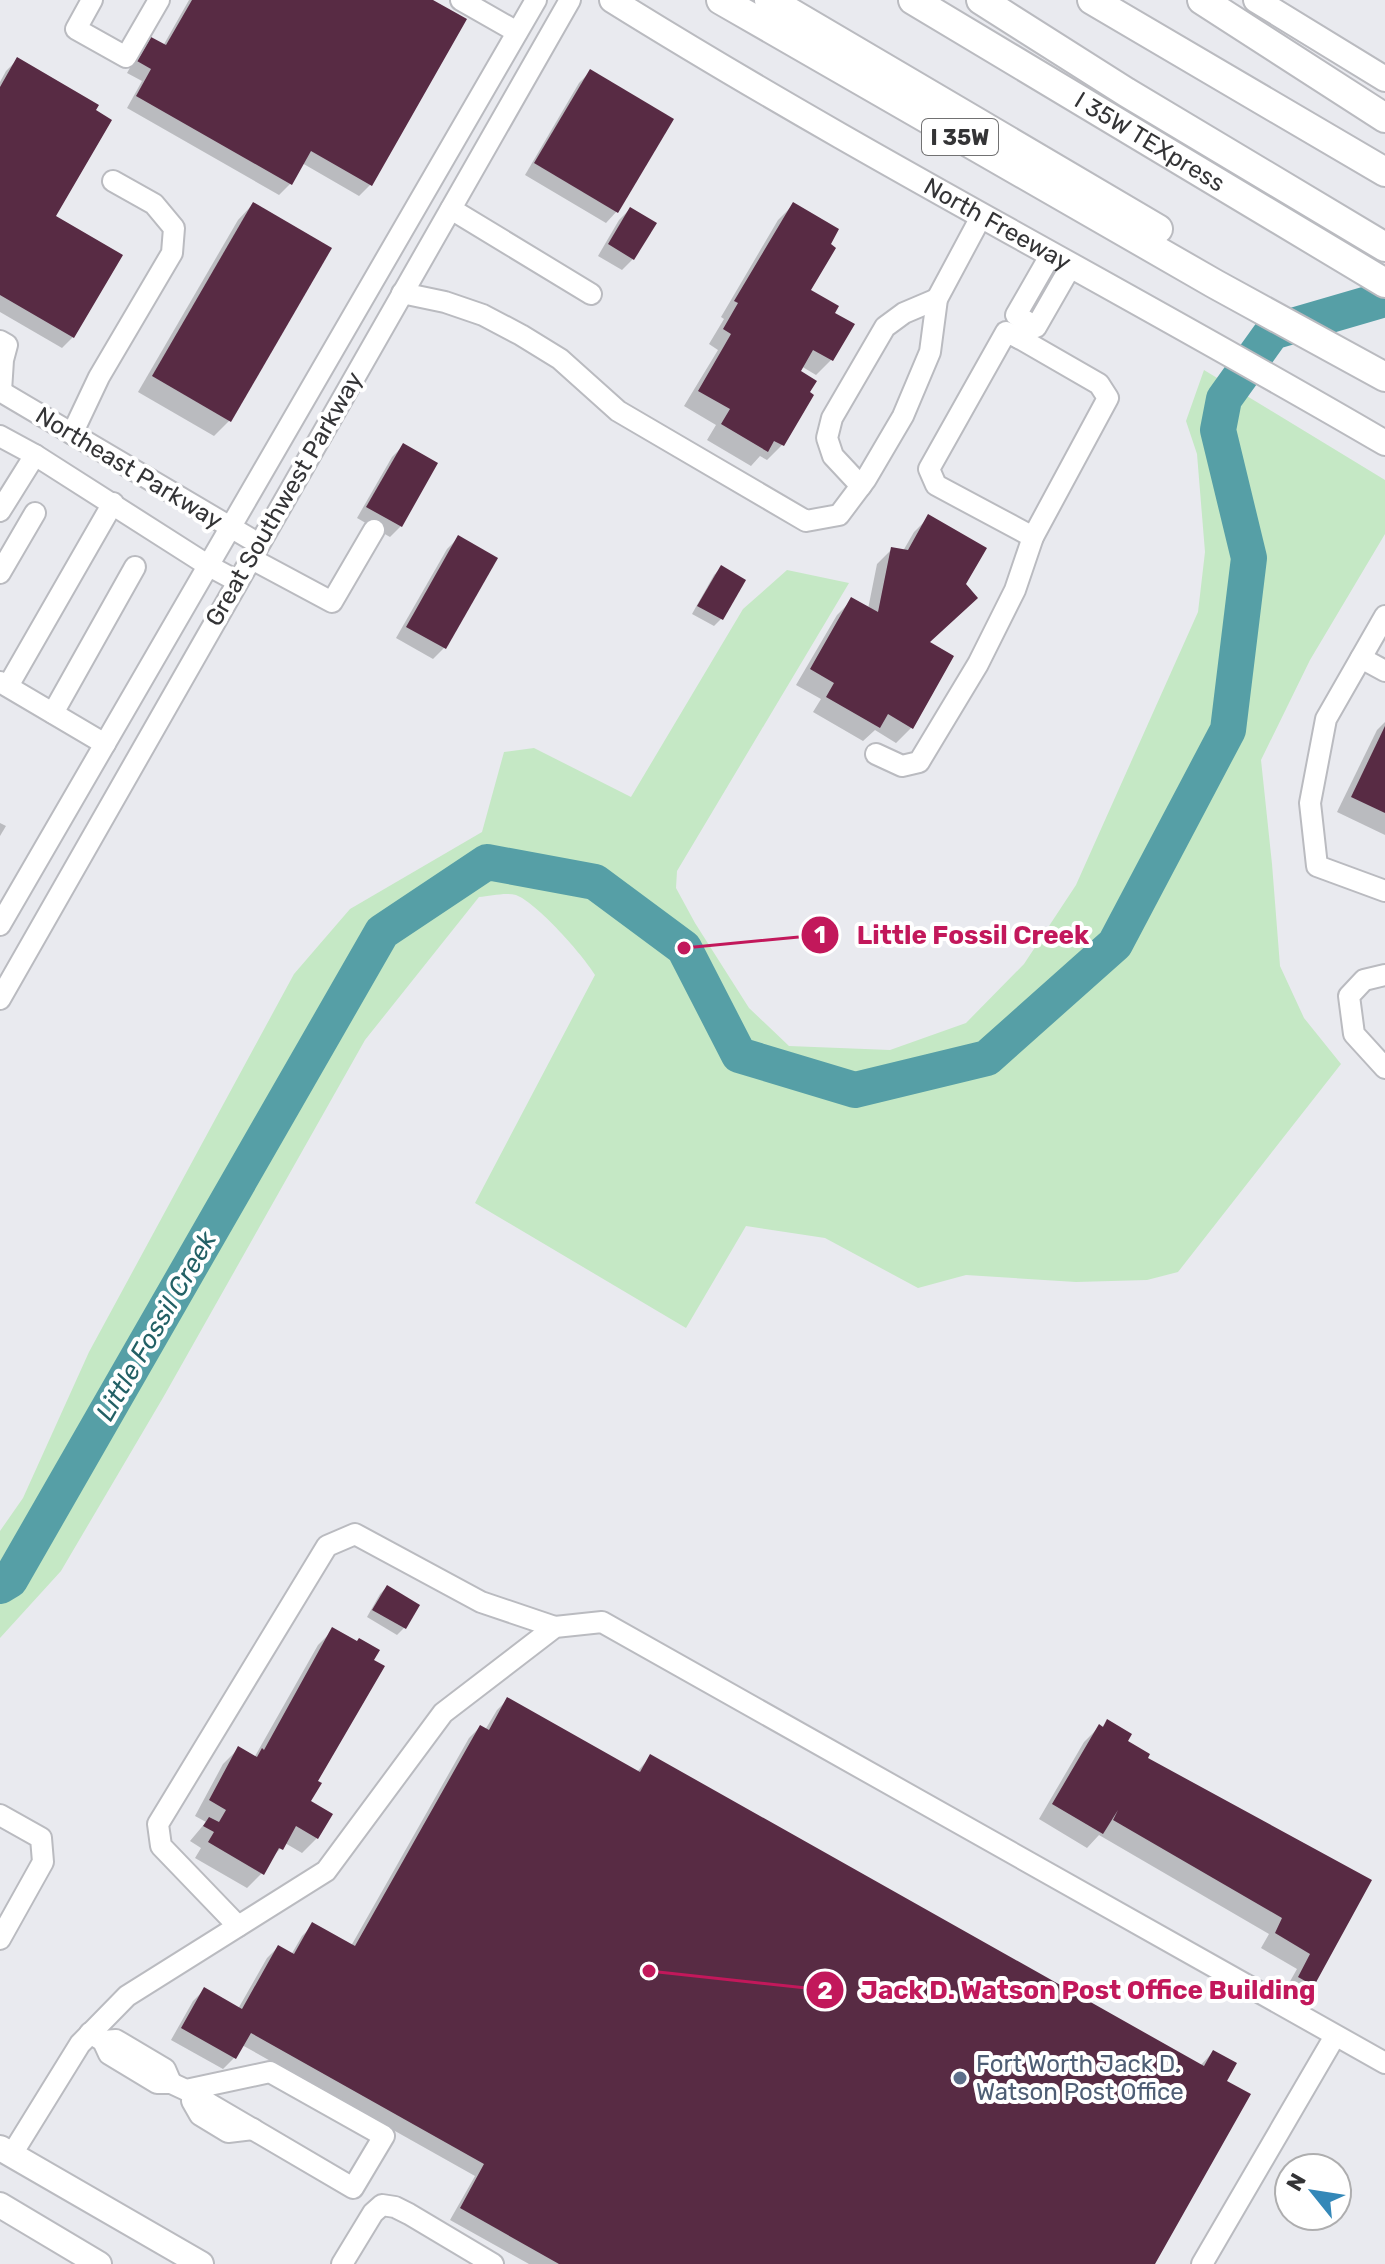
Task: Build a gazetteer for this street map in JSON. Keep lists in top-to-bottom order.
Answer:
{
  "streets": {
    "highway": ["I 35W", "I 35W TEXpress"],
    "main road": ["North Freeway"],
    "street": ["Northeast Parkway", "Great Southwest Parkway"]
  },
  "crossings": [
    ["Northeast Parkway", "Great Southwest Parkway"]
  ],
  "water": ["Little Fossil Creek"],
  "places": ["Little Fossil Creek", "Jack D. Watson Post Office Building", "Fort Worth Jack D. Watson Post Office"],
  "north": "top left"
}
